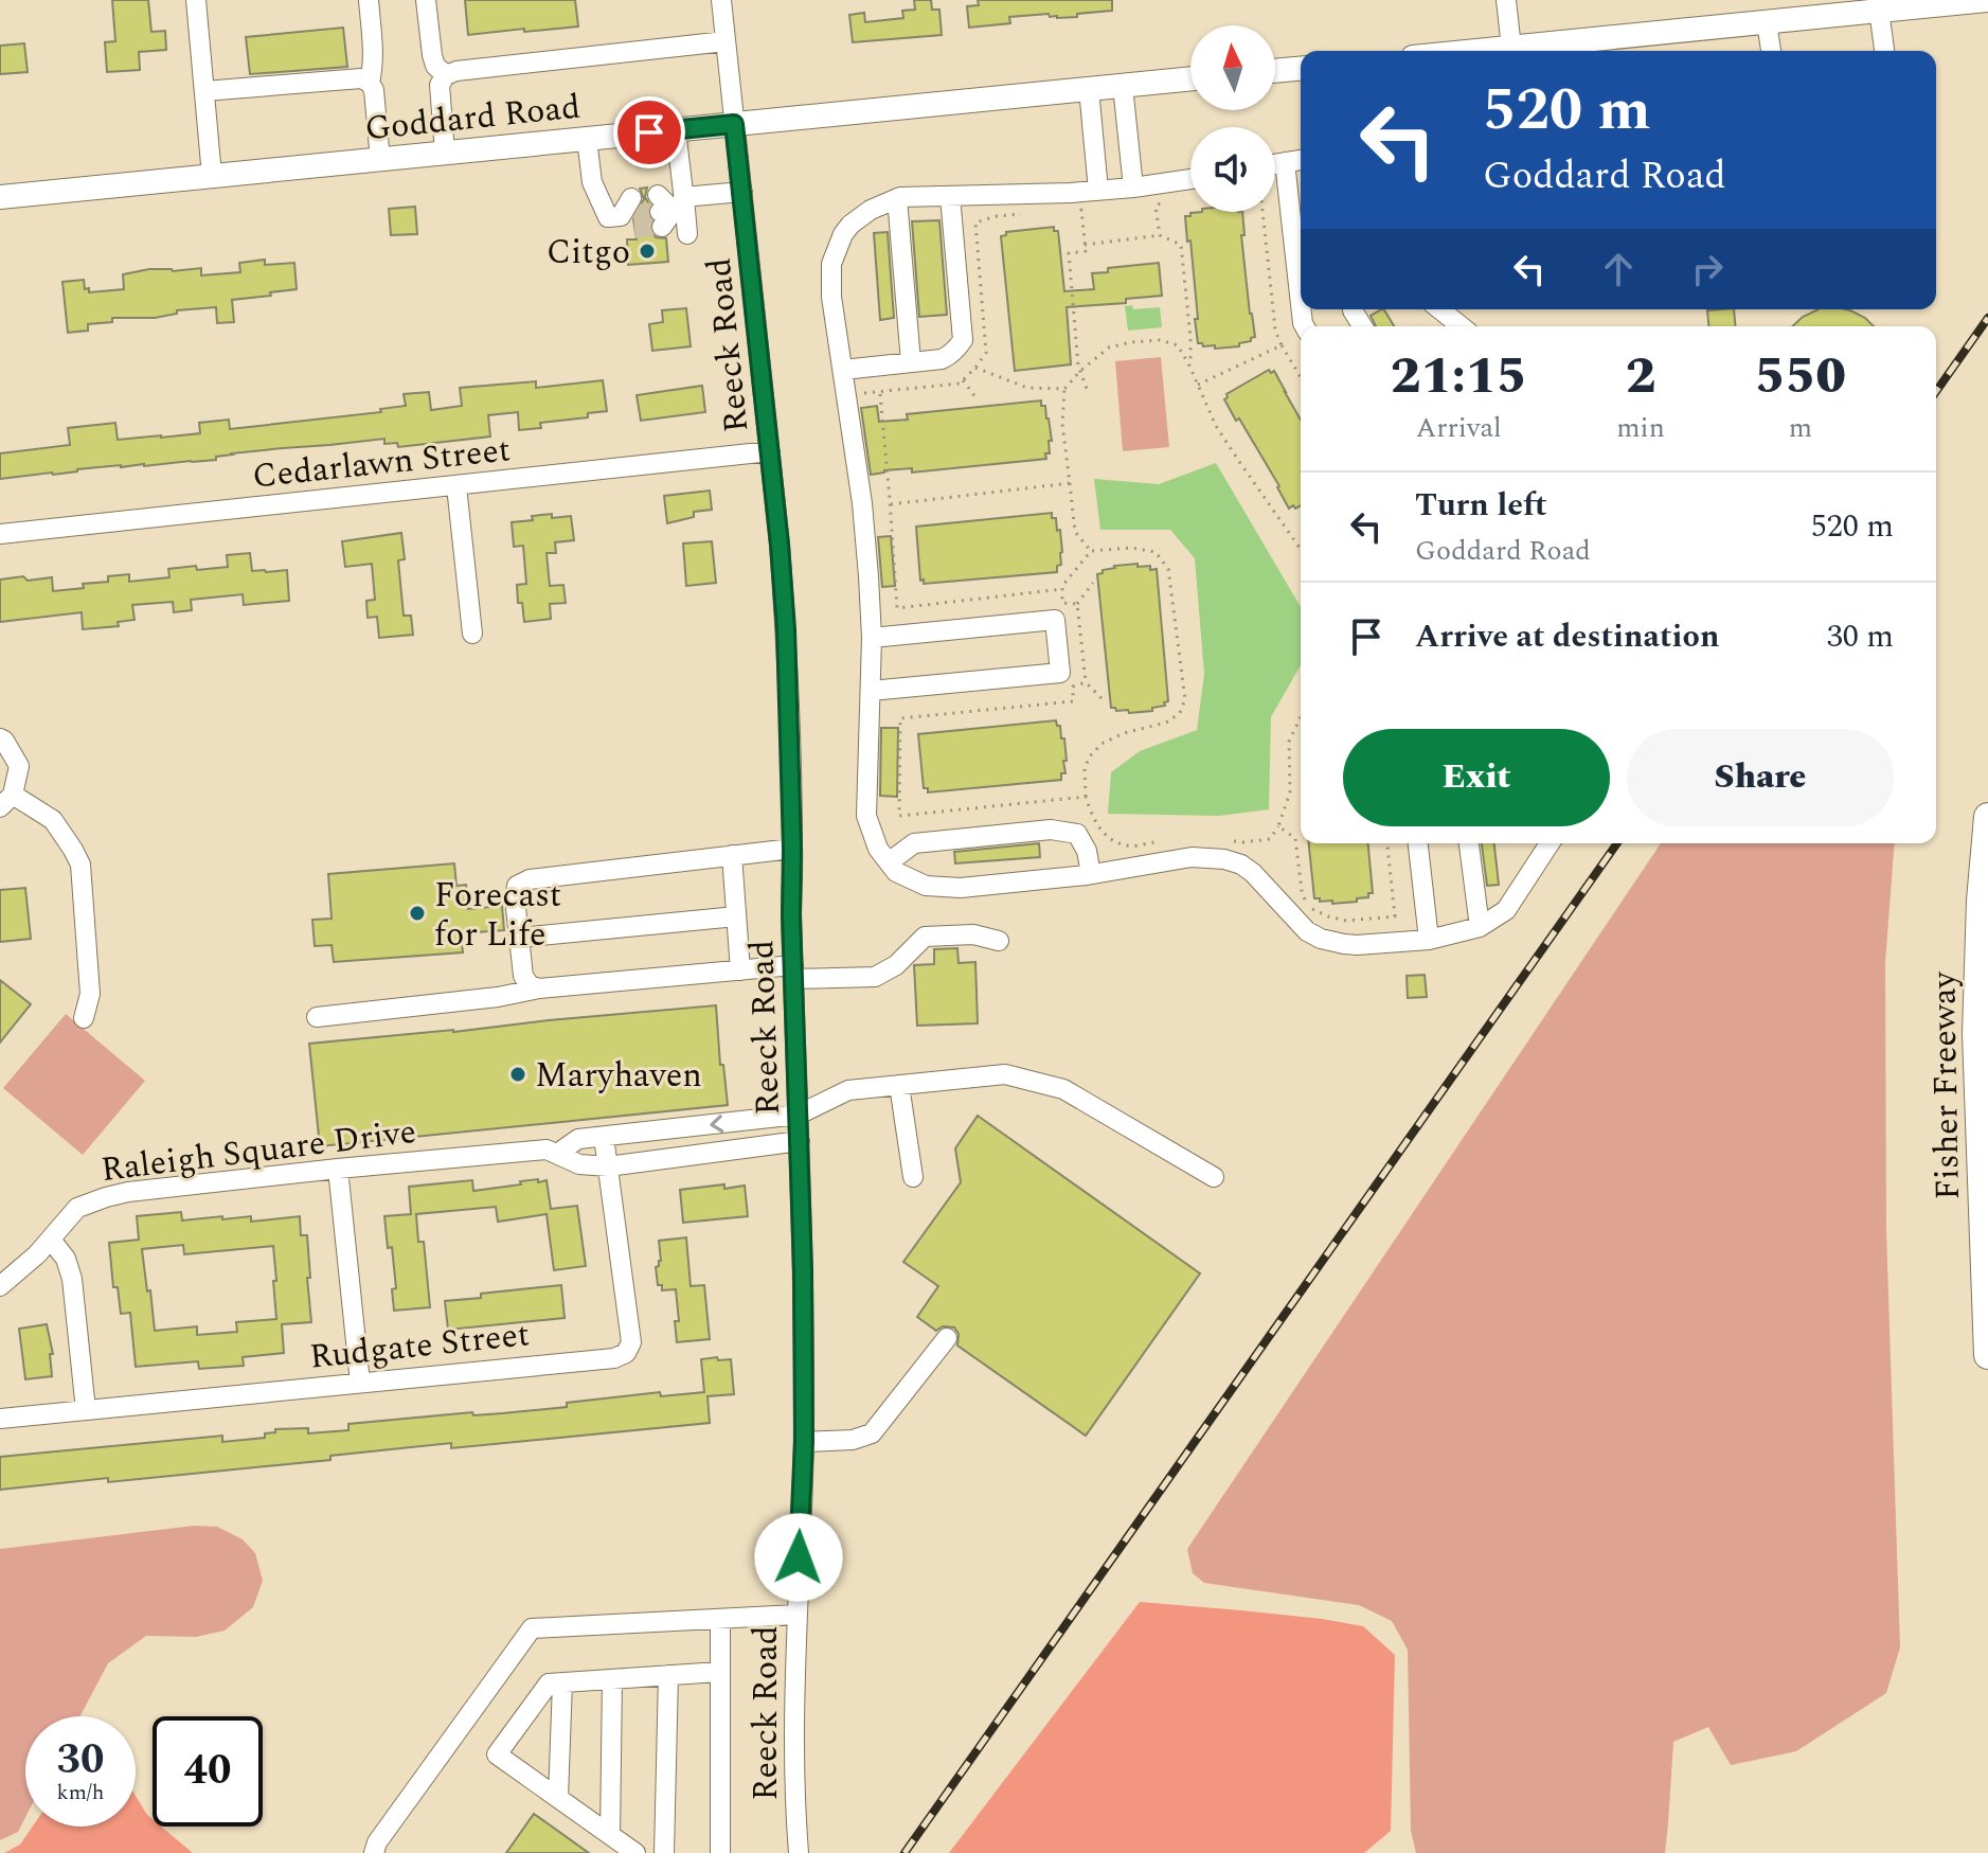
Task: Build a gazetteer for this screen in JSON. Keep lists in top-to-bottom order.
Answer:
{
  "streets": {
    "highway": ["Fisher Freeway"],
    "main road": ["Goddard Road"],
    "street": [
      "Reeck Road",
      "Cedarlawn Street",
      "Raleigh Square Drive",
      "Rudgate Street"
    ]
  },
  "crossings": [
    ["Goddard Road", "Reeck Road"],
    ["Reeck Road", "Cedarlawn Street"],
    ["Reeck Road", "Raleigh Square Drive"],
    ["Raleigh Square Drive", "Rudgate Street"]
  ],
  "places": ["Citgo", "Forecast for Life", "Maryhaven"],
  "north": "top",
  "page": {
    "turn": ["520 m", "Goddard Road"],
    "eta": [
      "21:15",
      "Arrival",
      "2",
      "min",
      "550",
      "m"
    ],
    "list": [
      {
        "name": "Turn left",
        "note": "Goddard Road",
        "value": "520 m"
      },
      {
        "name": "Arrive at destination",
        "value": "30 m"
      }
    ],
    "buttons": ["Exit", "Share"],
    "speed": "30 km/h",
    "limit": "40"
  }
}
